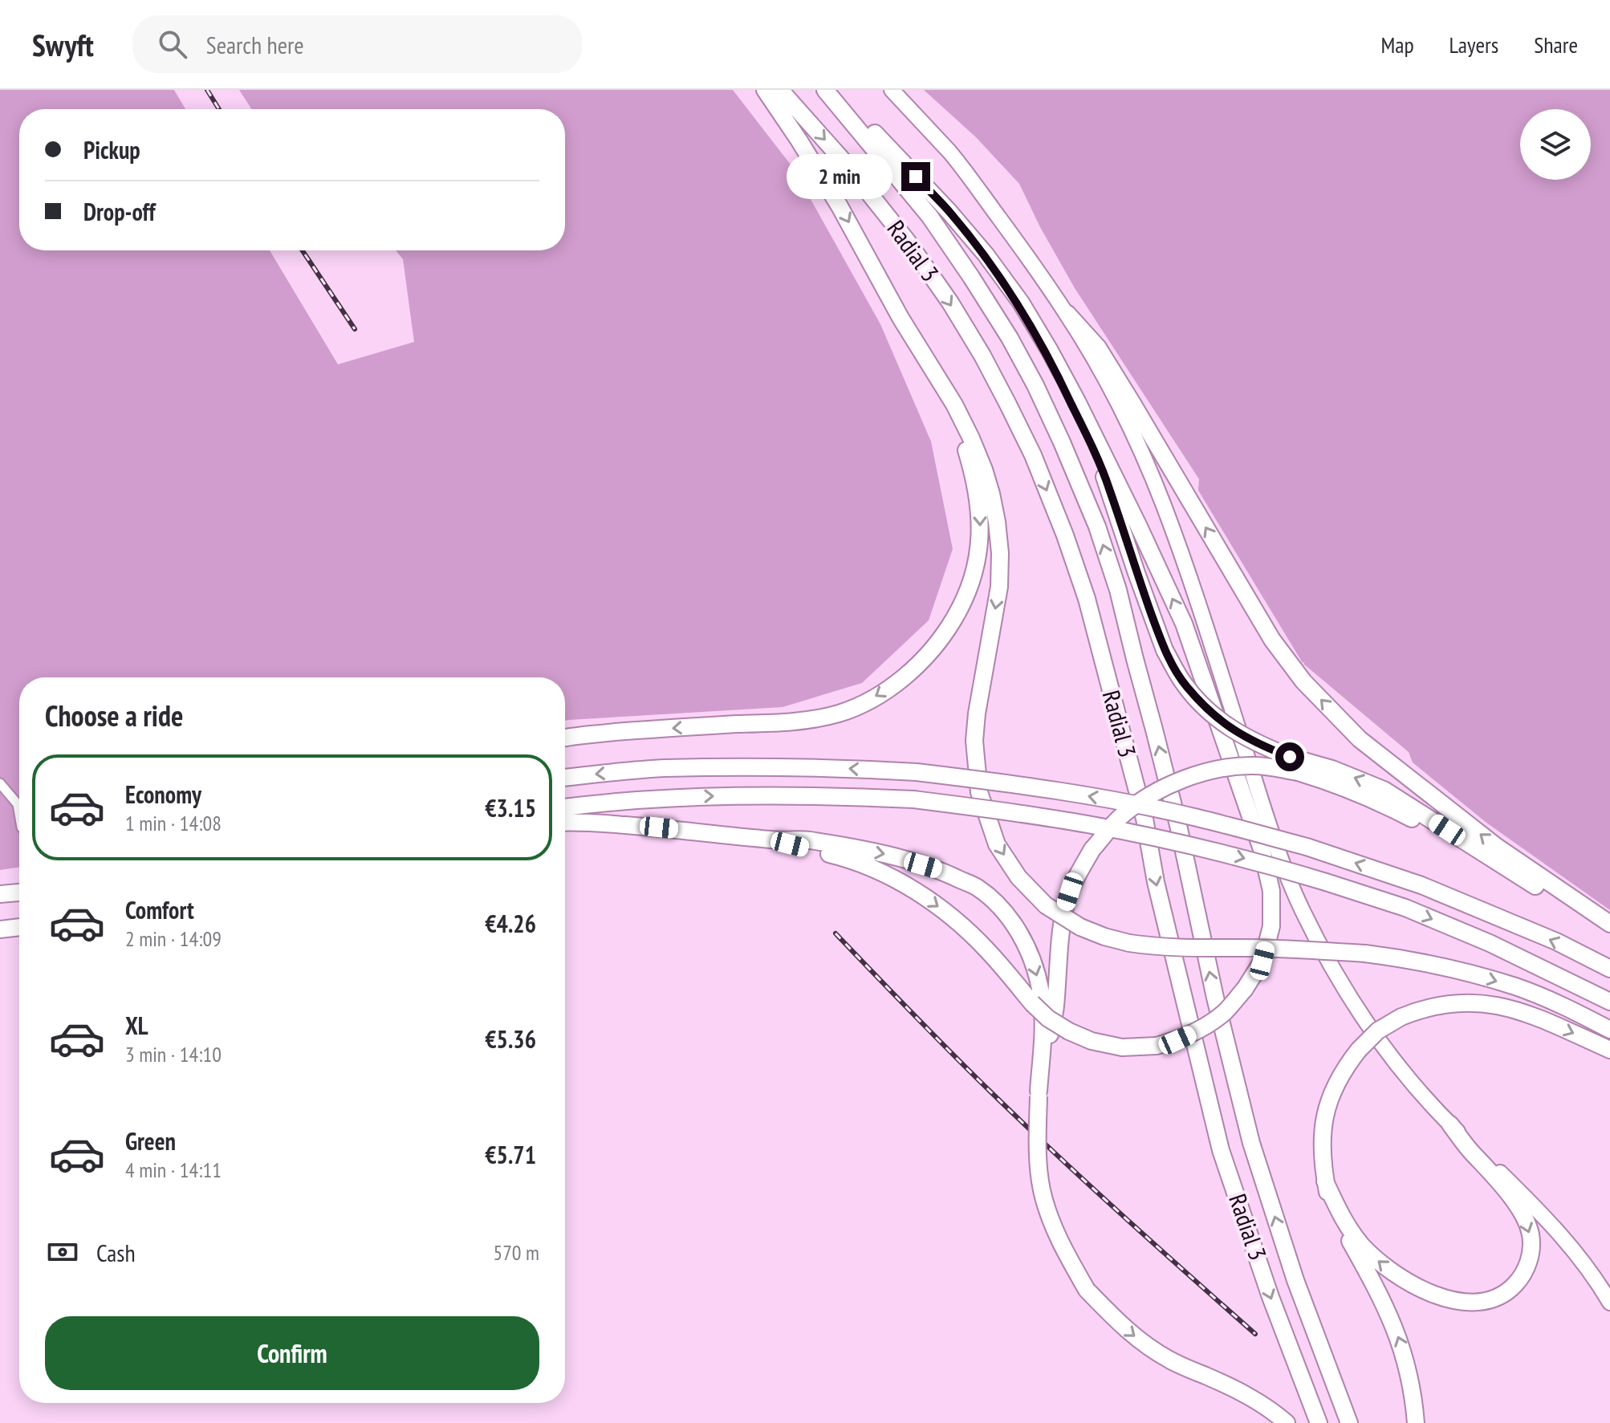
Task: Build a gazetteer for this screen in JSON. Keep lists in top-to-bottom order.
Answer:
{
  "streets": {
    "highway": ["Radial 3"]
  },
  "page": {
    "header": "Swyft",
    "search": "Search here",
    "nav": ["Map", "Layers", "Share"],
    "banner": ["Pickup", "Drop-off"],
    "bubble": "2 min",
    "heading": "Choose a ride",
    "list": [
      {
        "name": "Economy",
        "note": "1 min · 14:08",
        "value": "€3.15"
      },
      {
        "name": "Comfort",
        "note": "2 min · 14:09",
        "value": "€4.26"
      },
      {
        "name": "XL",
        "note": "3 min · 14:10",
        "value": "€5.36"
      },
      {
        "name": "Green",
        "note": "4 min · 14:11",
        "value": "€5.71"
      }
    ],
    "pay": ["Cash", "570 m"],
    "buttons": "Confirm"
  }
}
